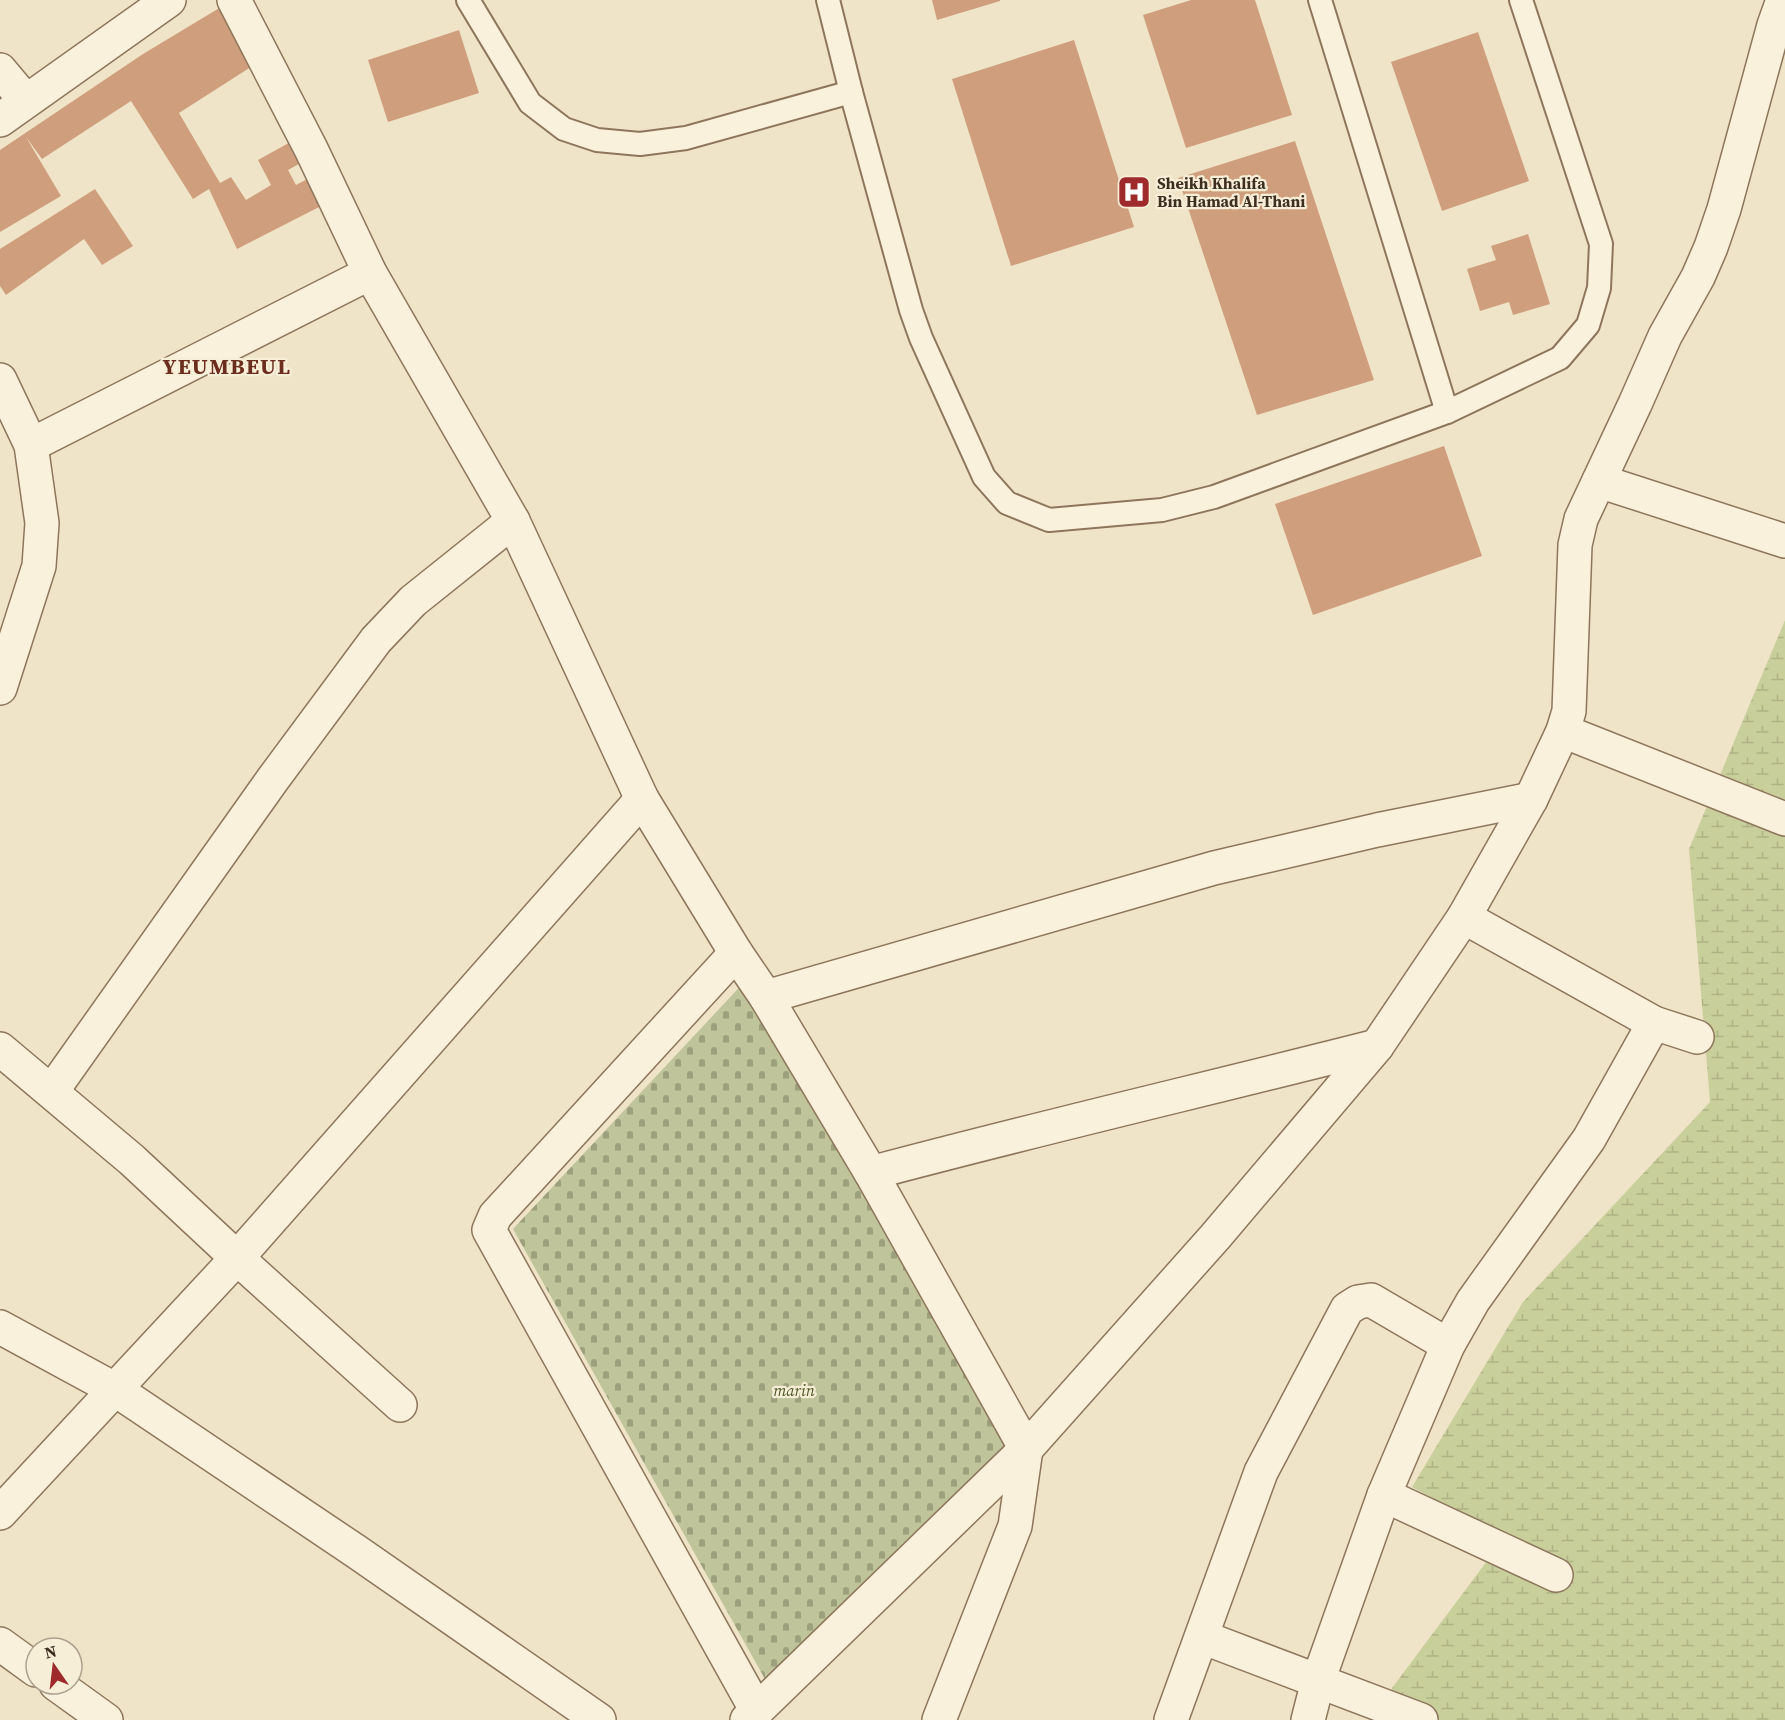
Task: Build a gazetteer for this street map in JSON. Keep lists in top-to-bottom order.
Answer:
{
  "districts": ["YEUMBEUL"],
  "parks": ["marin"],
  "places": {
    "hospital": ["Sheikh Khalifa Bin Hamad Al-Thani"]
  },
  "north": "top"
}
